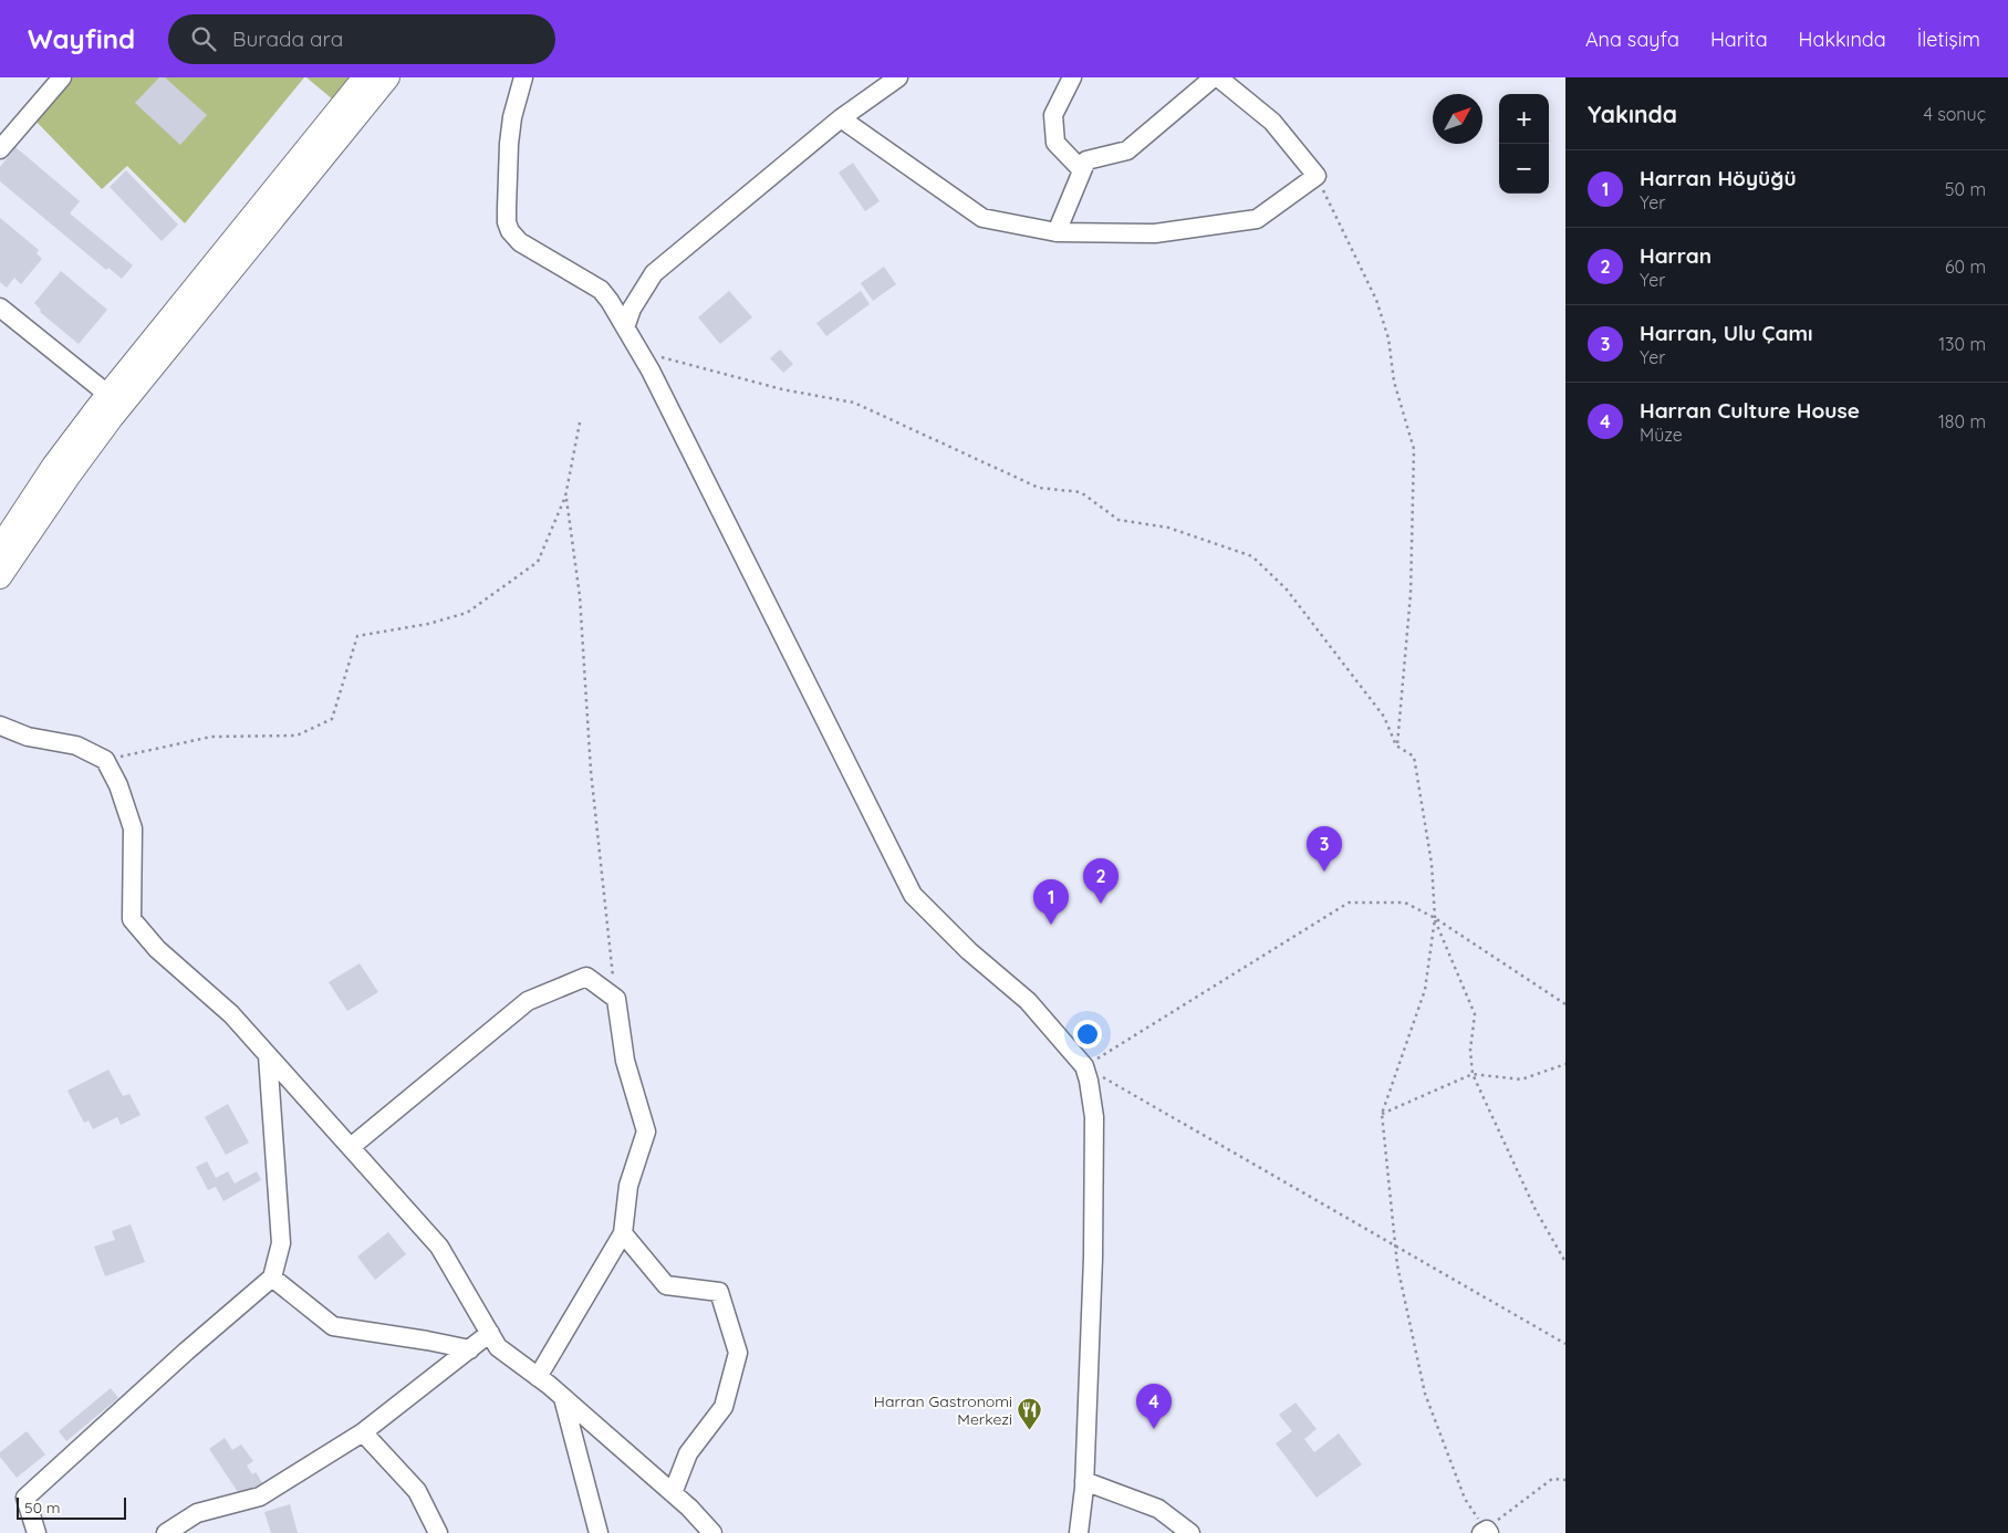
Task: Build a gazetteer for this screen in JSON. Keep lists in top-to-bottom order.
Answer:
{
  "places": {
    "restaurant": ["Harran Gastronomi Merkezi"]
  },
  "scale_bar": "50 m",
  "north": "top right",
  "page": {
    "header": "Wayfind",
    "search": "Burada ara",
    "nav": [
      "Ana sayfa",
      "Harita",
      "Hakkında",
      "İletişim"
    ],
    "heading": ["Yakında", "4 sonuç"],
    "map_buttons": ["+", "−"],
    "list": [
      {
        "mark": "1",
        "name": "Harran Höyüğü",
        "note": "Yer",
        "value": "50 m"
      },
      {
        "mark": "2",
        "name": "Harran",
        "note": "Yer",
        "value": "60 m"
      },
      {
        "mark": "3",
        "name": "Harran, Ulu Çamı",
        "note": "Yer",
        "value": "130 m"
      },
      {
        "mark": "4",
        "name": "Harran Culture House",
        "note": "Müze",
        "value": "180 m"
      }
    ],
    "pins": [
      "3",
      "2",
      "1",
      "4"
    ],
    "scale": "50 m"
  }
}
